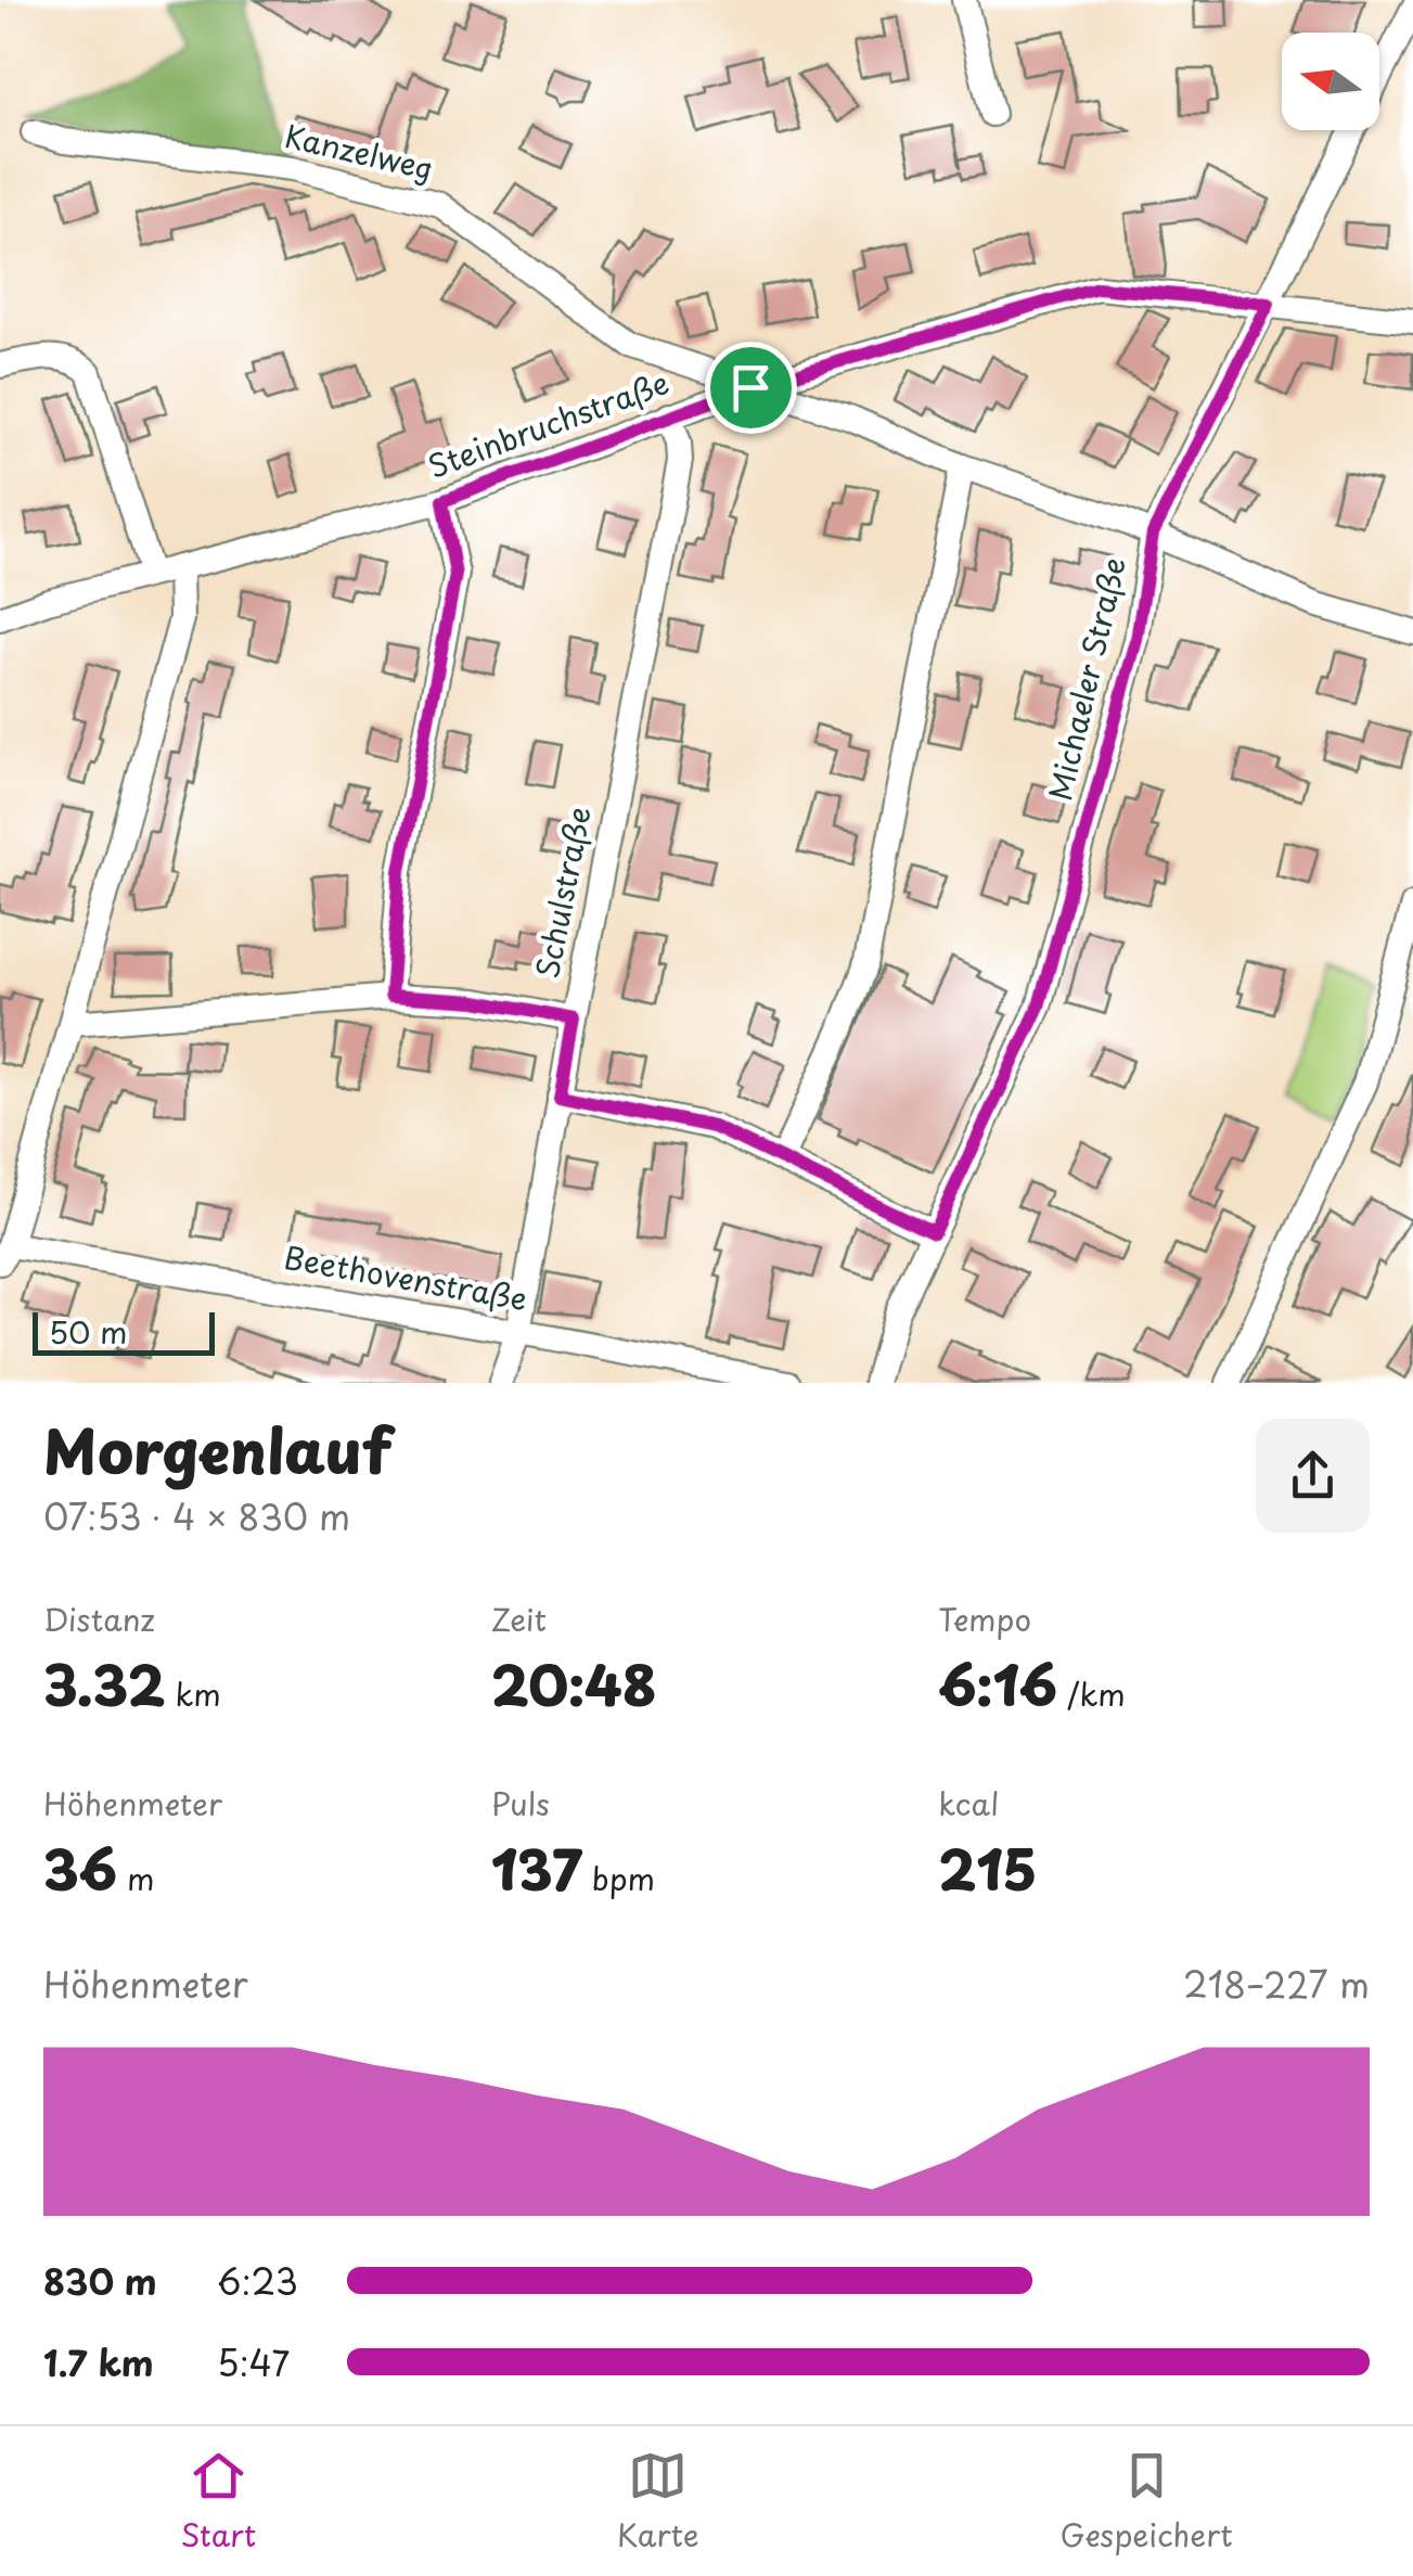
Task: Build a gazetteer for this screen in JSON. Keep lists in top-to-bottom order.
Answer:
{
  "streets": {
    "street": [
      "Kanzelweg",
      "Steinbruchstraße",
      "Michaeler Straße",
      "Schulstraße",
      "Beethovenstraße"
    ]
  },
  "crossings": [
    ["Kanzelweg", "Steinbruchstraße"],
    ["Steinbruchstraße", "Michaeler Straße"],
    ["Steinbruchstraße", "Schulstraße"],
    ["Schulstraße", "Beethovenstraße"]
  ],
  "scale_bar": "50 m",
  "north": "left",
  "page": {
    "scale": "50 m",
    "heading": ["Morgenlauf", "07:53 · 4 × 830 m"],
    "stats": [
      ["Distanz", "3.32 km"],
      ["Zeit", "20:48"],
      ["Tempo", "6:16 /km"],
      ["Höhenmeter", "36 m"],
      ["Puls", "137 bpm"],
      ["kcal", "215"]
    ],
    "chart": ["Höhenmeter", "218–227 m"],
    "list": [
      {
        "name": "830 m",
        "note": "6:23"
      },
      {
        "name": "1.7 km",
        "note": "5:47"
      }
    ],
    "tabs": ["Start", "Karte", "Gespeichert"]
  }
}
